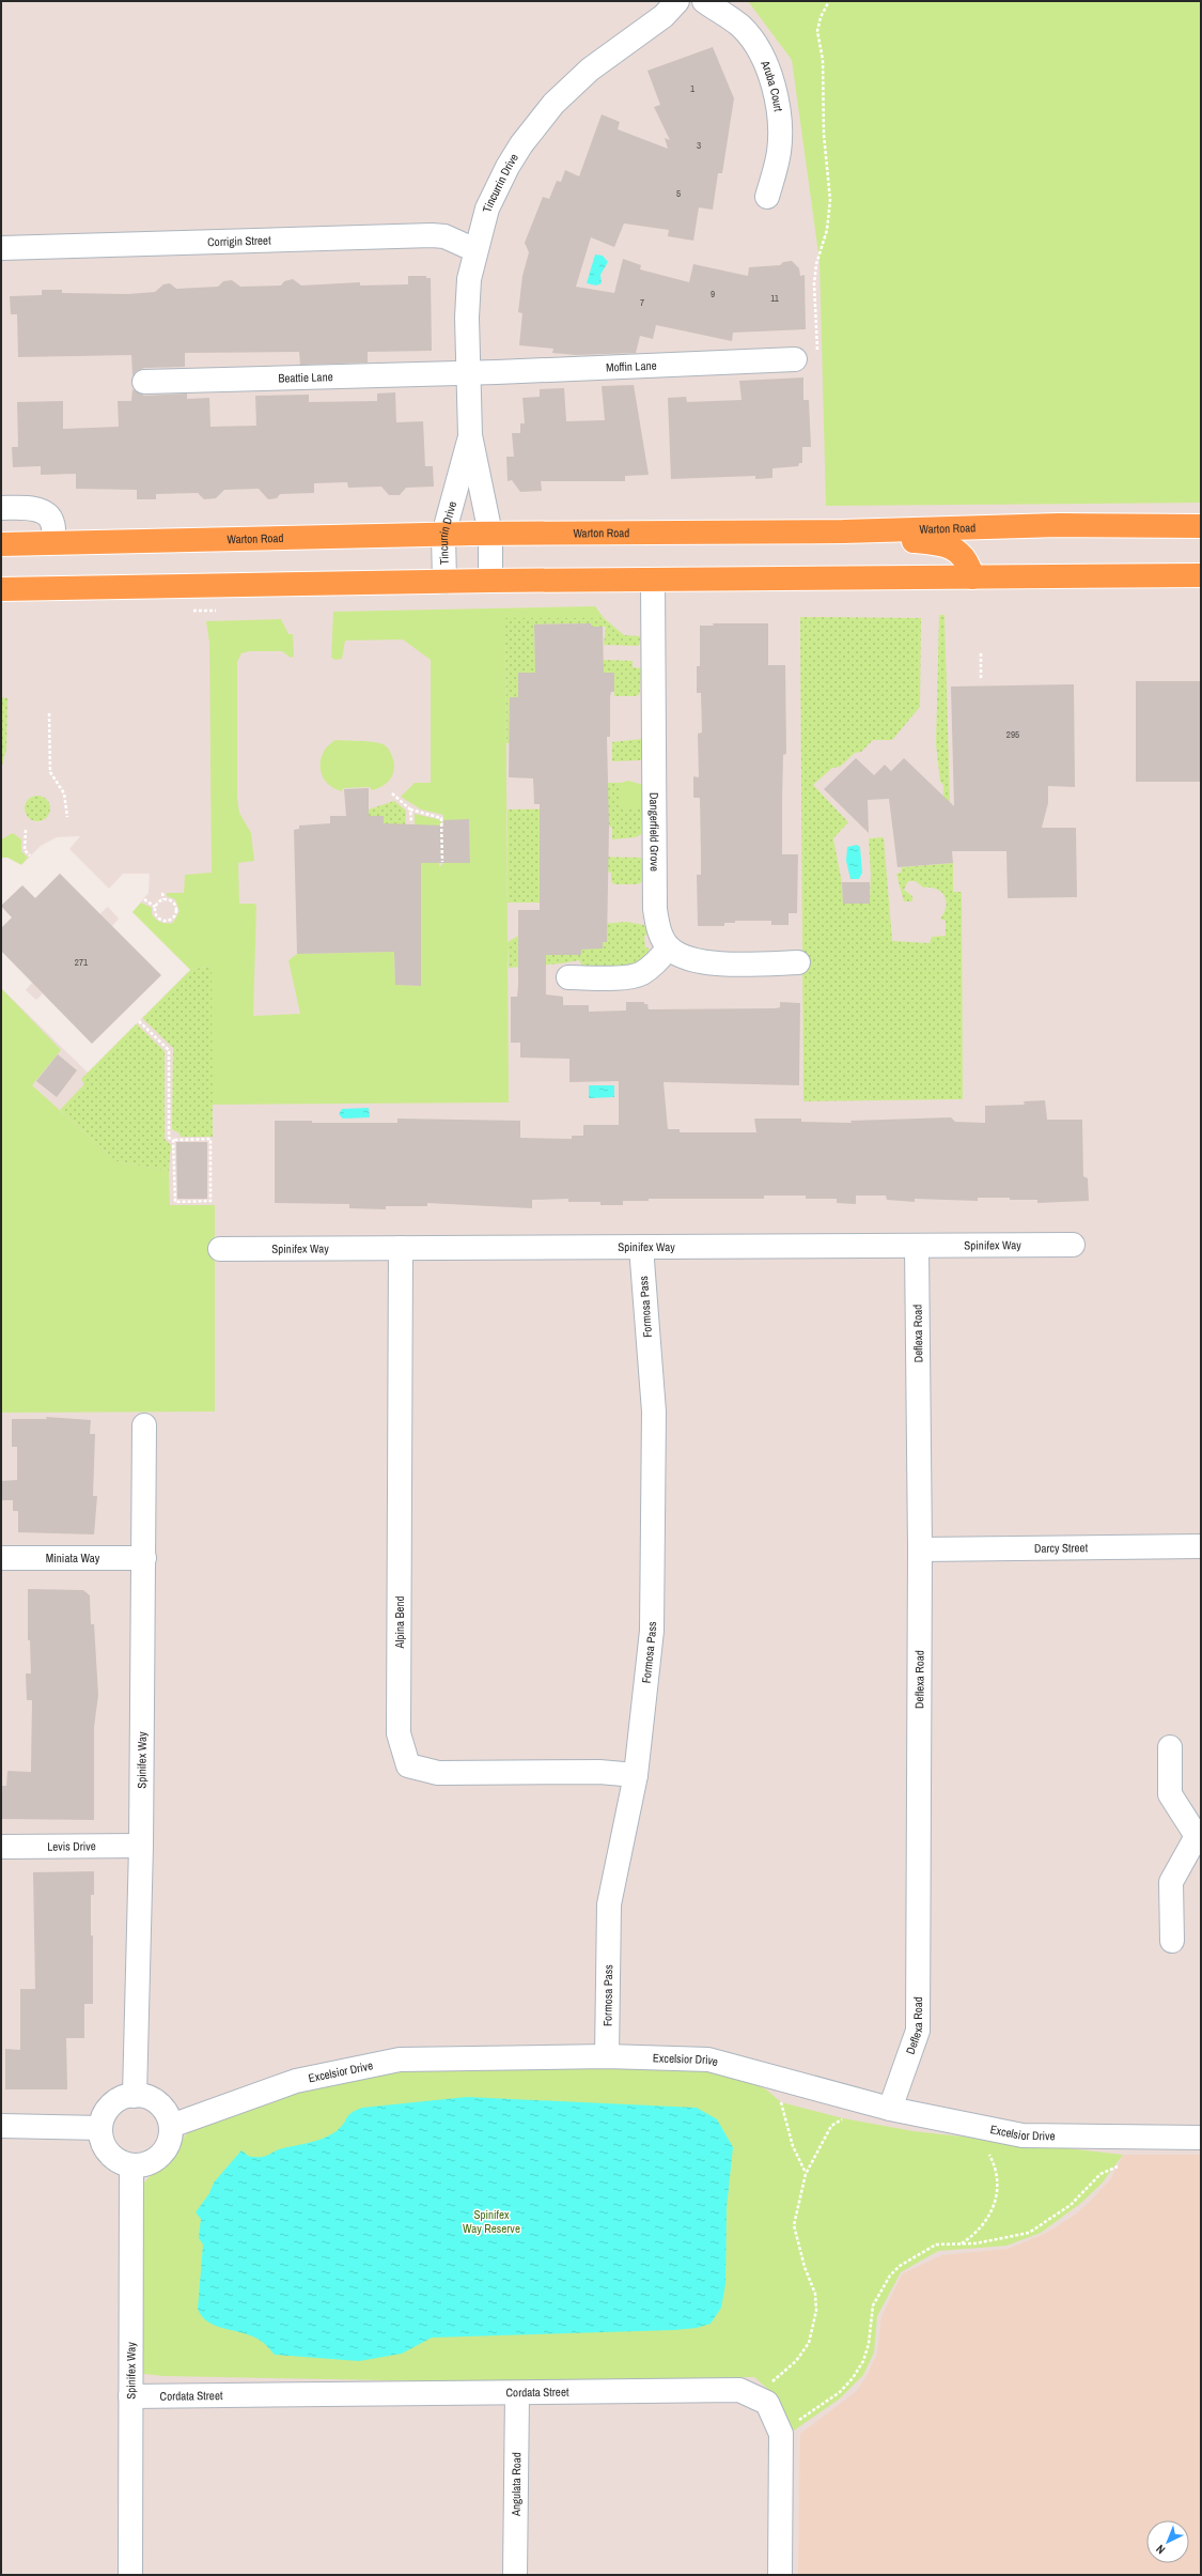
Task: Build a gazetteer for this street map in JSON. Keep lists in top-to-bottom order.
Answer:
{
  "streets": {
    "main road": ["Warton Road"],
    "street": [
      "Aruba Court",
      "Tincurrin Drive",
      "Corrigin Street",
      "Moffin Lane",
      "Beattie Lane",
      "Dangerfield Grove",
      "Spinifex Way",
      "Formosa Pass",
      "Deflexa Road",
      "Darcy Street",
      "Miniata Way",
      "Alpina Bend",
      "Levis Drive",
      "Excelsior Drive",
      "Cordata Street",
      "Angulata Road"
    ]
  },
  "crossings": [
    ["Tincurrin Drive", "Corrigin Street"],
    ["Tincurrin Drive", "Moffin Lane"],
    ["Tincurrin Drive", "Beattie Lane"],
    ["Tincurrin Drive", "Warton Road"],
    ["Moffin Lane", "Beattie Lane"],
    ["Spinifex Way", "Formosa Pass"],
    ["Spinifex Way", "Deflexa Road"],
    ["Spinifex Way", "Miniata Way"],
    ["Spinifex Way", "Alpina Bend"],
    ["Spinifex Way", "Levis Drive"],
    ["Spinifex Way", "Excelsior Drive"],
    ["Spinifex Way", "Cordata Street"],
    ["Formosa Pass", "Alpina Bend"],
    ["Formosa Pass", "Excelsior Drive"],
    ["Deflexa Road", "Darcy Street"],
    ["Deflexa Road", "Excelsior Drive"],
    ["Cordata Street", "Angulata Road"]
  ],
  "parks": ["Spinifex Way Reserve"],
  "house_numbers": [
    "1",
    "3",
    "5",
    "9",
    "11",
    "7",
    "295",
    "271"
  ],
  "north": "bottom left"
}
